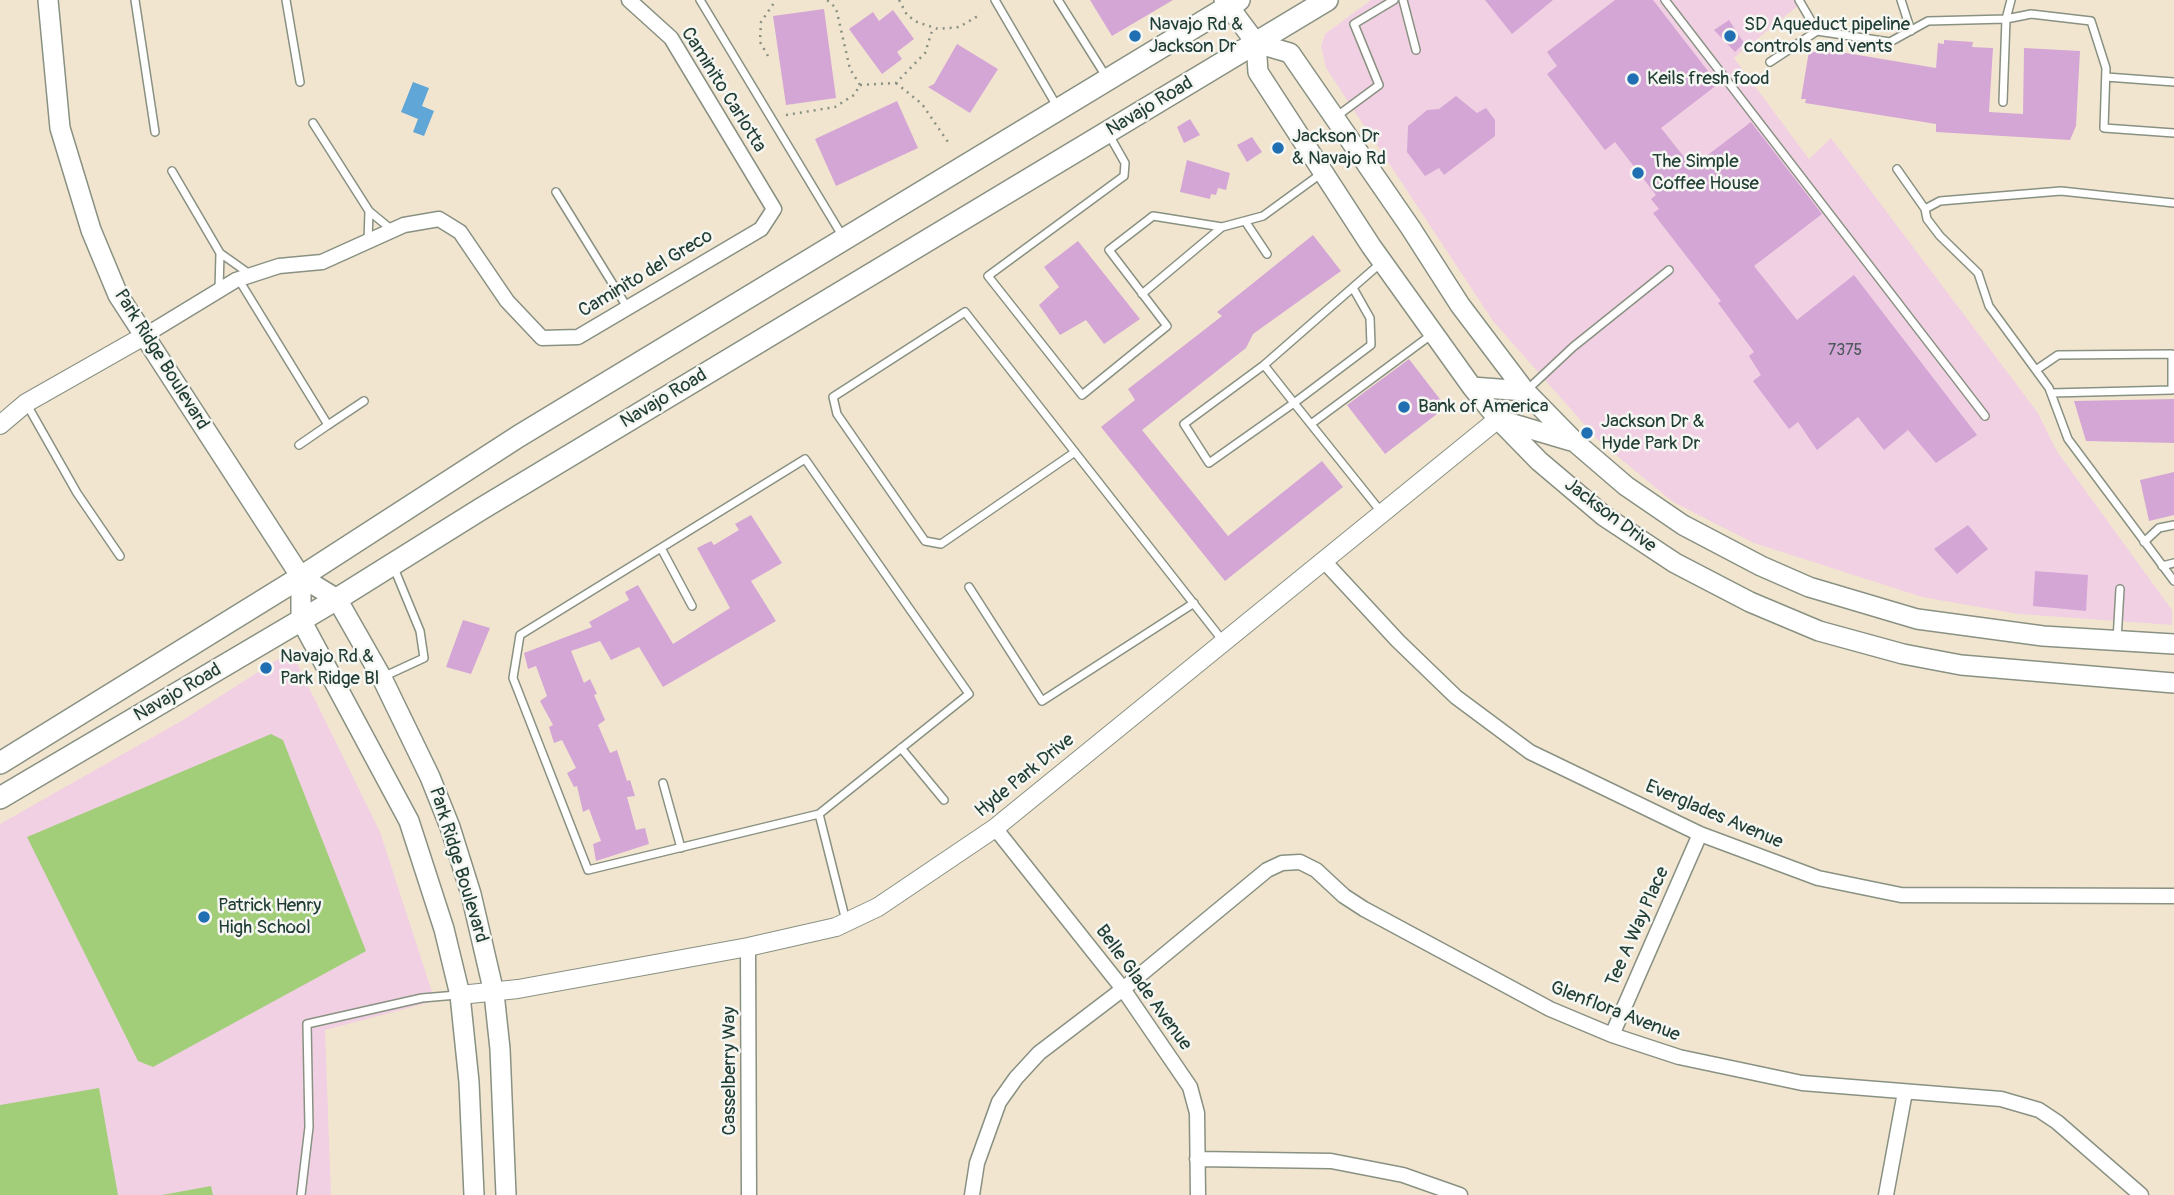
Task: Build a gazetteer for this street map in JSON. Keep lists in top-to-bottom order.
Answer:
{
  "streets": {
    "main road": ["Navajo Road", "Park Ridge Boulevard", "Jackson Drive"],
    "street": [
      "Caminito Carlotta",
      "Caminito del Greco",
      "Hyde Park Drive",
      "Everglades Avenue",
      "Tee A Way Place",
      "Belle Glade Avenue",
      "Glenflora Avenue",
      "Casselberry Way"
    ]
  },
  "crossings": [
    ["Caminito Carlotta", "Caminito del Greco"],
    ["Navajo Road", "Park Ridge Boulevard"],
    ["Navajo Road", "Jackson Drive"],
    ["Caminito del Greco", "Park Ridge Boulevard"],
    ["Park Ridge Boulevard", "Hyde Park Drive"],
    ["Jackson Drive", "Hyde Park Drive"],
    ["Hyde Park Drive", "Everglades Avenue"],
    ["Hyde Park Drive", "Belle Glade Avenue"],
    ["Hyde Park Drive", "Casselberry Way"],
    ["Everglades Avenue", "Tee A Way Place"],
    ["Tee A Way Place", "Glenflora Avenue"],
    ["Belle Glade Avenue", "Glenflora Avenue"]
  ],
  "places": [
    "Navajo Rd & Jackson Dr",
    "SD Aqueduct pipeline controls and vents",
    "Keils fresh food",
    "Jackson Dr & Navajo Rd",
    "The Simple Coffee House",
    "Bank of America",
    "Jackson Dr & Hyde Park Dr",
    "Navajo Rd & Park Ridge Bl",
    "Patrick Henry High School"
  ],
  "house_numbers": ["7375"]
}
